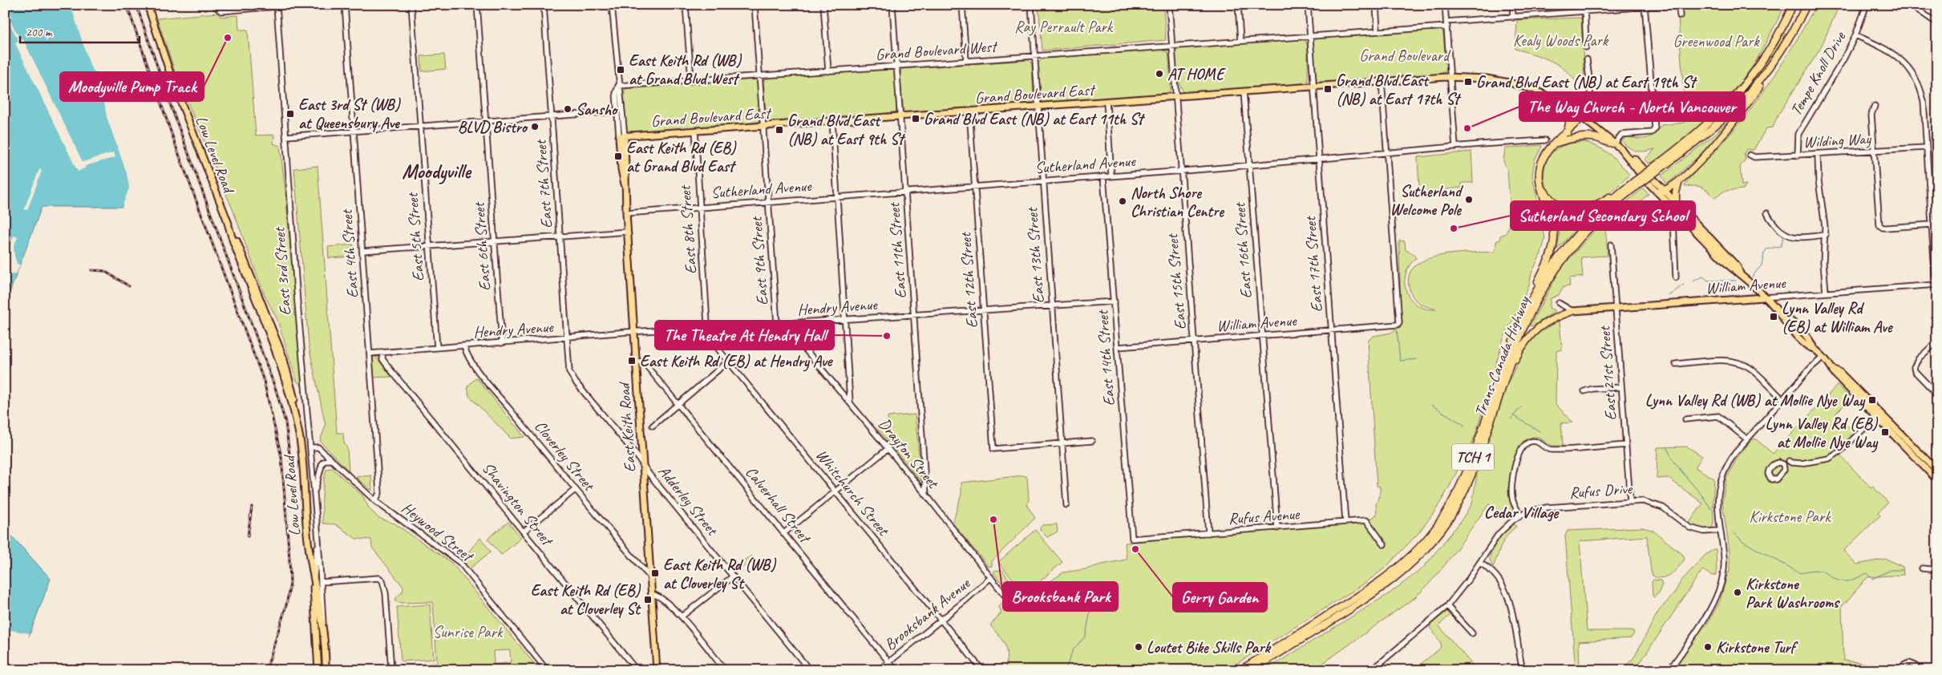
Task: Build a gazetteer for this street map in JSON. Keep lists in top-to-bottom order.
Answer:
{
  "streets": {
    "highway": ["Trans-Canada Highway", "TCH 1"],
    "main road": [
      "Grand Boulevard East",
      "Low Level Road",
      "William Avenue",
      "East Keith Road"
    ],
    "street": [
      "Grand Boulevard West",
      "Tempe Knoll Drive",
      "Wilding Way",
      "Sutherland Avenue",
      "East 7th Street",
      "East 8th Street",
      "East 5th Street",
      "East 6th Street",
      "East 11th Street",
      "East 16th Street",
      "East 4th Street",
      "East 13th Street",
      "East 9th Street",
      "East 17th Street",
      "East 3rd Street",
      "East 12th Street",
      "East 15th Street",
      "Hendry Avenue",
      "East 14th Street",
      "East 21st Street",
      "Drayton Street",
      "Cloverley Street",
      "Rufus Drive",
      "Whitchurch Street",
      "Adderley Street",
      "Shavington Street",
      "Calverhall Street",
      "Rufus Avenue",
      "Heywood Street",
      "Brooksbank Avenue"
    ]
  },
  "crossings": [
    ["Grand Boulevard West", "East 11th Street"],
    ["Grand Boulevard West", "East 13th Street"],
    ["Grand Boulevard West", "East 9th Street"],
    ["Grand Boulevard West", "East 17th Street"],
    ["Grand Boulevard West", "East 15th Street"],
    ["Grand Boulevard West", "East Keith Road"],
    ["Tempe Knoll Drive", "Wilding Way"],
    ["Grand Boulevard East", "East 8th Street"],
    ["Grand Boulevard East", "East 11th Street"],
    ["Grand Boulevard East", "East 16th Street"],
    ["Grand Boulevard East", "East 13th Street"],
    ["Grand Boulevard East", "East 9th Street"],
    ["Grand Boulevard East", "East 17th Street"],
    ["Grand Boulevard East", "East 12th Street"],
    ["Grand Boulevard East", "East 15th Street"],
    ["Grand Boulevard East", "East Keith Road"],
    ["Low Level Road", "East 3rd Street"],
    ["Sutherland Avenue", "East 8th Street"],
    ["Sutherland Avenue", "East 11th Street"],
    ["Sutherland Avenue", "East 16th Street"],
    ["Sutherland Avenue", "East 13th Street"],
    ["Sutherland Avenue", "East 9th Street"],
    ["Sutherland Avenue", "East 17th Street"],
    ["Sutherland Avenue", "East 12th Street"],
    ["Sutherland Avenue", "East 15th Street"],
    ["Sutherland Avenue", "William Avenue"],
    ["Sutherland Avenue", "East 14th Street"],
    ["Sutherland Avenue", "East Keith Road"],
    ["East 7th Street", "Hendry Avenue"],
    ["East 7th Street", "Adderley Street"],
    ["East 8th Street", "Hendry Avenue"],
    ["East 8th Street", "Whitchurch Street"],
    ["East 5th Street", "Hendry Avenue"],
    ["East 6th Street", "Hendry Avenue"],
    ["East 11th Street", "Hendry Avenue"],
    ["East 11th Street", "Drayton Street"],
    ["East 16th Street", "William Avenue"],
    ["East 16th Street", "Rufus Avenue"],
    ["East 4th Street", "Hendry Avenue"],
    ["East 4th Street", "Heywood Street"],
    ["East 13th Street", "East 12th Street"],
    ["East 13th Street", "Hendry Avenue"],
    ["East 9th Street", "Hendry Avenue"],
    ["East 17th Street", "William Avenue"],
    ["East 17th Street", "Rufus Avenue"],
    ["East 3rd Street", "Heywood Street"],
    ["East 12th Street", "Hendry Avenue"],
    ["East 15th Street", "William Avenue"],
    ["East 15th Street", "Rufus Avenue"],
    ["William Avenue", "East 14th Street"],
    ["William Avenue", "East 21st Street"],
    ["Hendry Avenue", "East 14th Street"],
    ["Hendry Avenue", "East Keith Road"],
    ["Hendry Avenue", "Drayton Street"],
    ["Hendry Avenue", "Cloverley Street"],
    ["Hendry Avenue", "Whitchurch Street"],
    ["Hendry Avenue", "Adderley Street"],
    ["Hendry Avenue", "Shavington Street"],
    ["East 14th Street", "Rufus Avenue"],
    ["East 21st Street", "Rufus Drive"],
    ["East Keith Road", "Cloverley Street"],
    ["East Keith Road", "Adderley Street"],
    ["East Keith Road", "Calverhall Street"],
    ["Drayton Street", "Brooksbank Avenue"],
    ["Whitchurch Street", "Brooksbank Avenue"],
    ["Calverhall Street", "Brooksbank Avenue"]
  ],
  "districts": ["Moodyville", "Cedar Village"],
  "parks": [
    "Ray Perrault Park",
    "Kealy Woods Park",
    "Greenwood Park",
    "Grand Boulevard",
    "Kirkstone Park",
    "Sunrise Park"
  ],
  "places": {
    "other": [
      "Moodyville Pump Track",
      "AT HOME",
      "Sansho",
      "BLVD Bistro",
      "The Way Church - North Vancouver",
      "Sutherland Welcome Pole",
      "North Shore Christian Centre",
      "Sutherland Secondary School",
      "The Theatre At Hendry Hall",
      "Brooksbank Park",
      "Gerry Garden",
      "Kirkstone Park Washrooms",
      "Loutet Bike Skills Park",
      "Kirkstone Turf"
    ],
    "transit": [
      "East Keith Rd (WB) at Grand Blvd West",
      "Grand Blvd East (NB) at East 19th St",
      "Grand Blvd East (NB) at East 17th St",
      "East 3rd St (WB) at Queensbury Ave",
      "Grand Blvd East (NB) at East 11th St",
      "Grand Blvd East (NB) at East 9th St",
      "East Keith Rd (EB) at Grand Blvd East",
      "Lynn Valley Rd (EB) at William Ave",
      "East Keith Rd (EB) at Hendry Ave",
      "Lynn Valley Rd (WB) at Mollie Nye Way",
      "Lynn Valley Rd (EB) at Mollie Nye Way",
      "East Keith Rd (WB) at Cloverley St",
      "East Keith Rd (EB) at Cloverley St"
    ]
  },
  "scale_bar": "200 m"
}
